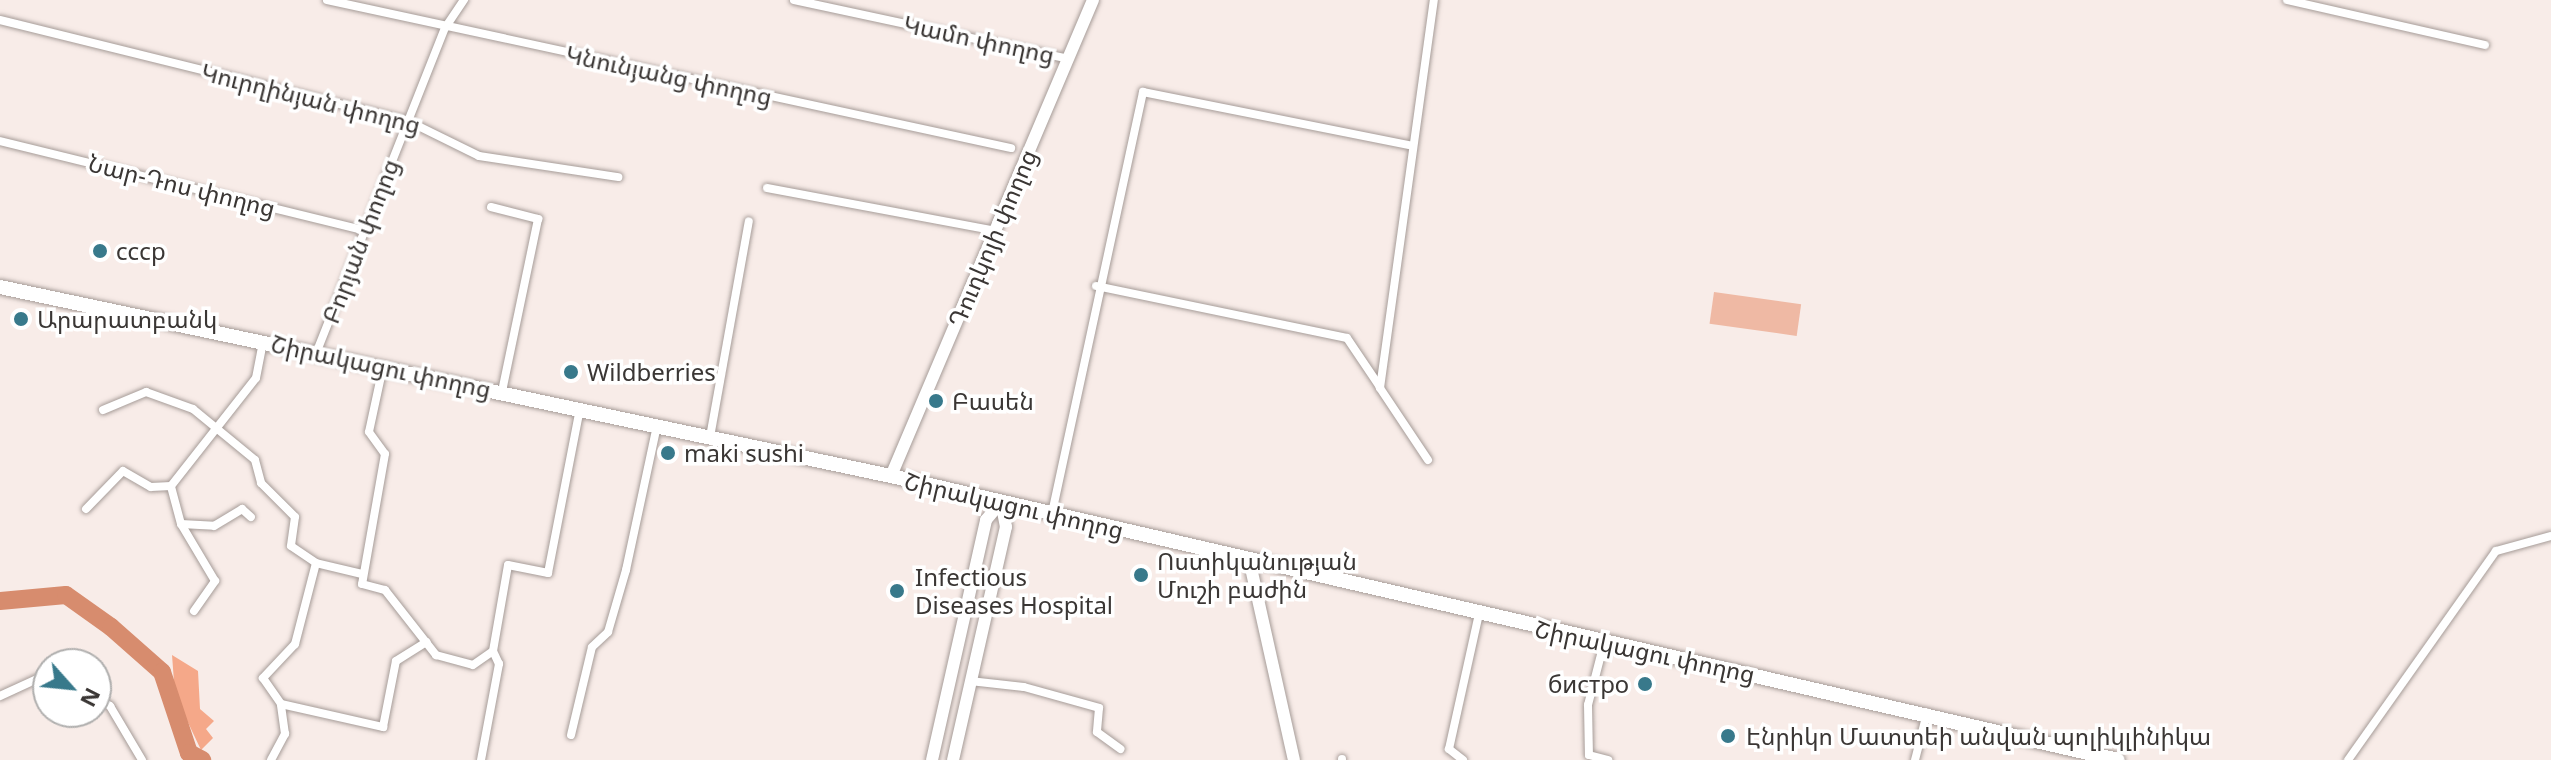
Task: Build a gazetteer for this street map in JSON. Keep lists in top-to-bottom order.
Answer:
{
  "streets": {
    "main road": ["Շիրակացու փողոց"],
    "street": [
      "Կամո փողոց",
      "Կնունյանց փողոց",
      "Կուրղինյան փողոց",
      "Նար-Դոս փողոց",
      "Դուդկոյի փողոց",
      "Բորյան փողոց"
    ]
  },
  "crossings": [
    ["Կամո փողոց", "Դուդկոյի փողոց"],
    ["Կնունյանց փողոց", "Բորյան փողոց"],
    ["Կուրղինյան փողոց", "Բորյան փողոց"],
    ["Նար-Դոս փողոց", "Բորյան փողոց"],
    ["Դուդկոյի փողոց", "Շիրակացու փողոց"],
    ["Բորյան փողոց", "Շիրակացու փողոց"]
  ],
  "places": [
    "ссср",
    "Արարատբանկ",
    "Wildberries",
    "Բասեն",
    "maki sushi",
    "Ոստիկանության Մուշի բաժին",
    "Infectious Diseases Hospital",
    "бистро",
    "Էնրիկո Մատտեի անվան պոլիկլինիկա"
  ],
  "north": "bottom right"
}
